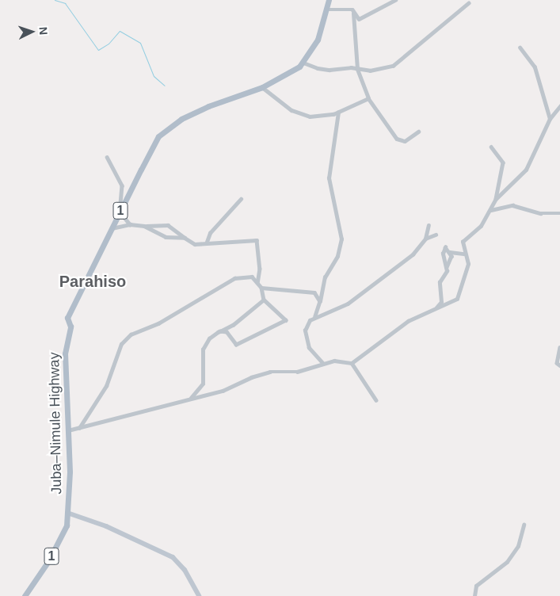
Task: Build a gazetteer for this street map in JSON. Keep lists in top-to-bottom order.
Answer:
{
  "streets": {
    "main road": ["1", "Juba–Nimule Highway"]
  },
  "crossings": [
    ["1", "Juba–Nimule Highway"]
  ],
  "districts": ["Parahiso"],
  "north": "right"
}
